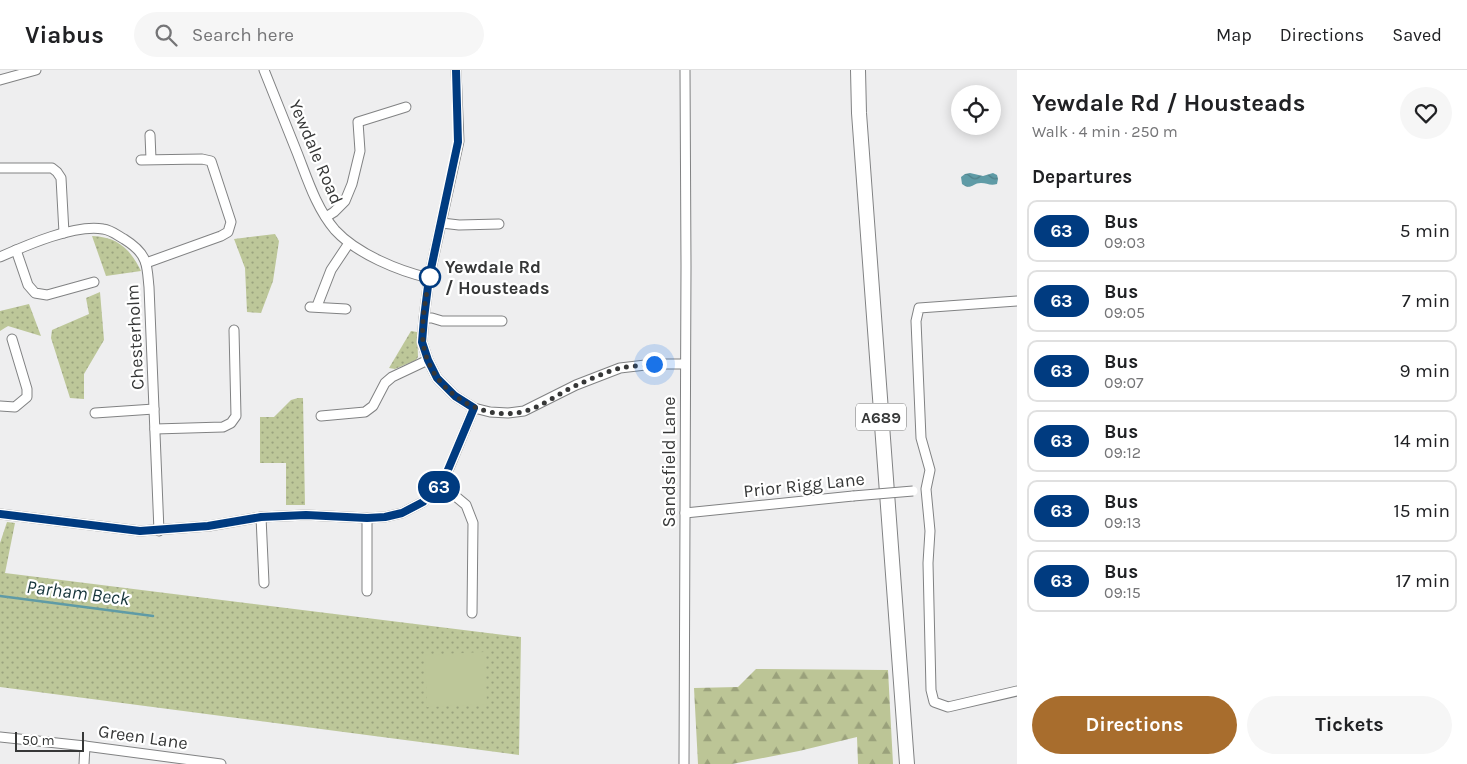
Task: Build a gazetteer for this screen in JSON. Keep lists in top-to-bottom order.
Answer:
{
  "streets": {
    "highway": ["A689"],
    "street": [
      "Yewdale Road",
      "Chesterholm",
      "Sandsfield Lane",
      "Prior Rigg Lane",
      "Green Lane"
    ]
  },
  "crossings": [
    ["Sandsfield Lane", "Prior Rigg Lane"]
  ],
  "water": ["Parham Beck"],
  "places": ["Yewdale Rd / Housteads"],
  "lines": ["bus line 63"],
  "scale_bar": "50 m",
  "page": {
    "header": "Viabus",
    "search": "Search here",
    "nav": ["Map", "Directions", "Saved"],
    "on_map": "63",
    "heading": [
      ["Yewdale Rd / Housteads", "Walk · 4 min · 250 m"],
      "Departures"
    ],
    "list": [
      {
        "mark": "63",
        "name": "Bus",
        "note": "09:03",
        "value": "5 min"
      },
      {
        "mark": "63",
        "name": "Bus",
        "note": "09:05",
        "value": "7 min"
      },
      {
        "mark": "63",
        "name": "Bus",
        "note": "09:07",
        "value": "9 min"
      },
      {
        "mark": "63",
        "name": "Bus",
        "note": "09:12",
        "value": "14 min"
      },
      {
        "mark": "63",
        "name": "Bus",
        "note": "09:13",
        "value": "15 min"
      },
      {
        "mark": "63",
        "name": "Bus",
        "note": "09:15",
        "value": "17 min"
      }
    ],
    "buttons": ["Directions", "Tickets"],
    "scale": "50 m"
  }
}
